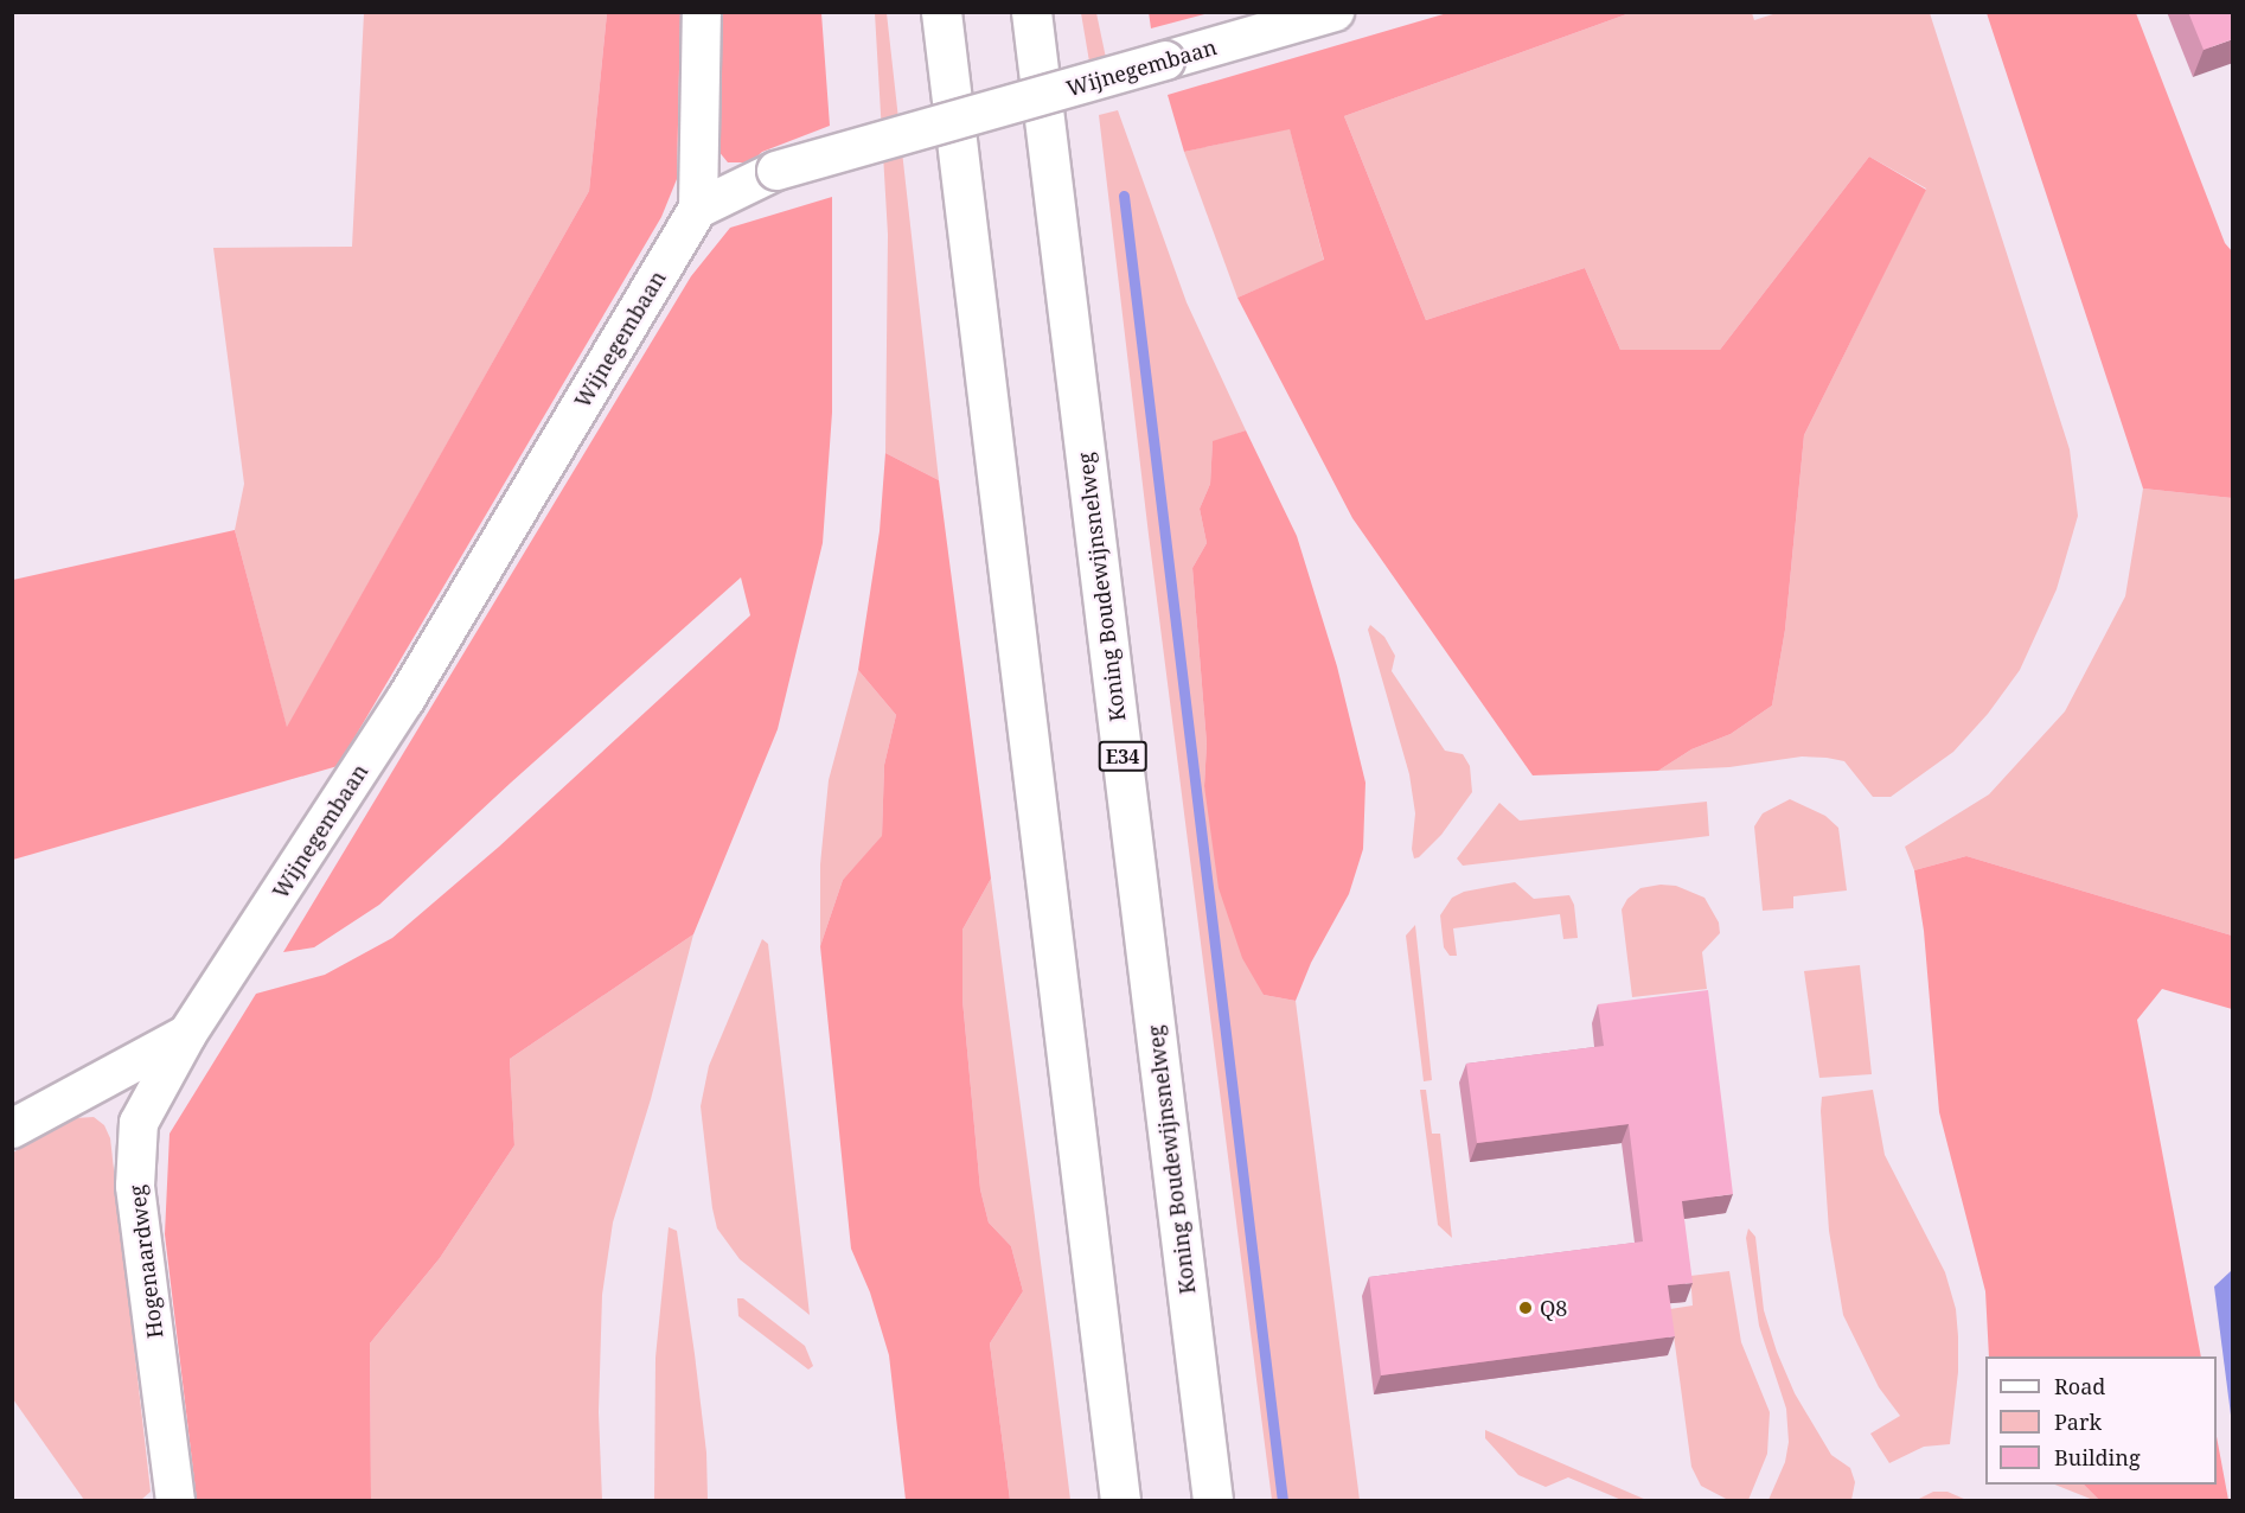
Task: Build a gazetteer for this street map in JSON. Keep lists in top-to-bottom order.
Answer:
{
  "streets": {
    "highway": ["Koning Boudewijnsnelweg", "E34"],
    "street": ["Wijnegembaan", "Hogenaardweg"]
  },
  "crossings": [
    ["Wijnegembaan", "Hogenaardweg"]
  ],
  "places": ["Q8"],
  "legend": ["Road", "Park", "Building"]
}
